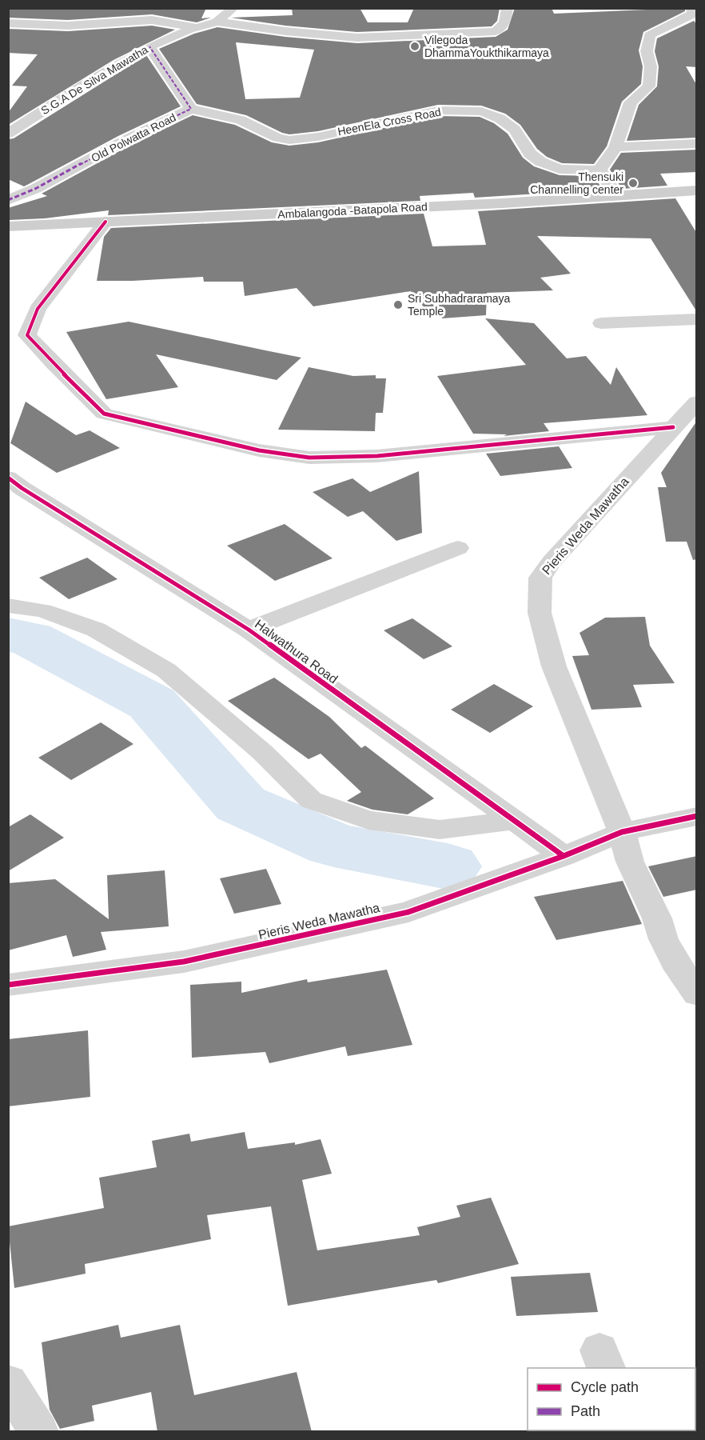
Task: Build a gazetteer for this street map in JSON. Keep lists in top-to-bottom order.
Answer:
{
  "streets": {
    "main road": ["Ambalangoda -Batapola Road"],
    "street": [
      "S.G.A De Silva Mawatha",
      "HeenEla Cross Road",
      "Old Polwatta Road",
      "Pieris Weda Mawatha",
      "Halwathura Road"
    ]
  },
  "crossings": [
    ["S.G.A De Silva Mawatha", "Old Polwatta Road"],
    ["HeenEla Cross Road", "Old Polwatta Road"],
    ["Pieris Weda Mawatha", "Halwathura Road"]
  ],
  "places": ["Vilegoda DhammaYoukthikarmaya", "Thensuki Channelling center", "Sri Subhadraramaya Temple"],
  "legend": ["Cycle path", "Path"]
}
